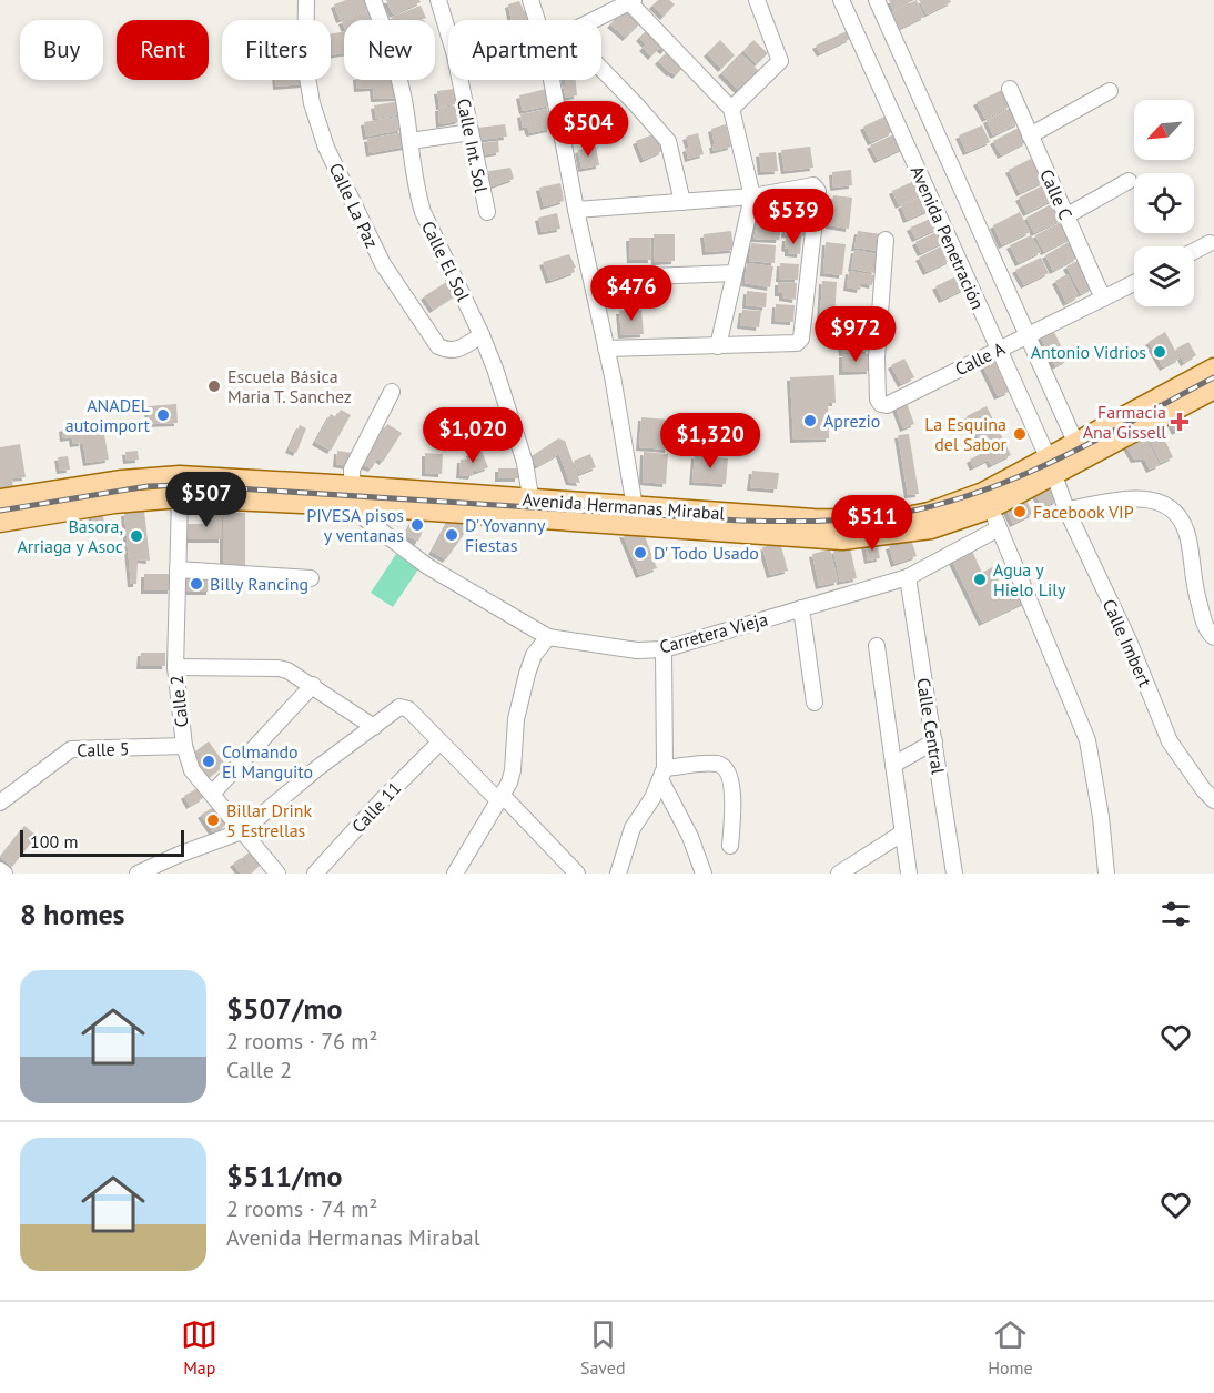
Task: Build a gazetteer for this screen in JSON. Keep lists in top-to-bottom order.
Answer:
{
  "streets": {
    "main road": ["Avenida Hermanas Mirabal"],
    "street": [
      "Calle Int. Sol",
      "Calle C",
      "Calle La Paz",
      "Avenida Penetración",
      "Calle El Sol",
      "Calle A",
      "Carretera Vieja",
      "Calle Imbert",
      "Calle 2",
      "Calle Central",
      "Calle 5",
      "Calle 11"
    ]
  },
  "crossings": [
    ["Calle C", "Calle A"],
    ["Calle La Paz", "Calle El Sol"],
    ["Avenida Penetración", "Calle A"],
    ["Avenida Penetración", "Avenida Hermanas Mirabal"],
    ["Avenida Penetración", "Calle Imbert"],
    ["Calle El Sol", "Avenida Hermanas Mirabal"],
    ["Avenida Hermanas Mirabal", "Carretera Vieja"],
    ["Avenida Hermanas Mirabal", "Calle Imbert"],
    ["Avenida Hermanas Mirabal", "Calle 2"],
    ["Carretera Vieja", "Calle Central"],
    ["Calle 2", "Calle 5"]
  ],
  "places": {
    "other": [
      "Antonio Vidrios",
      "Escuela Básica Maria T. Sanchez",
      "ANADEL autoimport",
      "Aprezio",
      "La Esquina del Sabor",
      "Facebook VIP",
      "PIVESA pisos y ventanas",
      "D' Yovanny Fiestas",
      "Basora, Arriaga y Asoc",
      "D' Todo Usado",
      "Agua y Hielo Lily",
      "Billy Rancing",
      "Colmando El Manguito",
      "Billar Drink 5 Estrellas"
    ],
    "health": ["Farmacia Ana Gissell"]
  },
  "scale_bar": "100 m",
  "north": "bottom left",
  "page": {
    "chip": [
      "Buy",
      "Rent",
      "Filters",
      "New",
      "Apartment"
    ],
    "price": [
      "$504",
      "$539",
      "$476",
      "$972",
      "$1,020",
      "$1,320",
      "$507",
      "$511"
    ],
    "scale": "100 m",
    "heading": "8 homes",
    "list": [
      {
        "name": "$507/mo",
        "note": "2 rooms · 76 m² · Calle 2"
      },
      {
        "name": "$511/mo",
        "note": "2 rooms · 74 m² · Avenida Hermanas Mirabal"
      }
    ],
    "tabs": ["Map", "Saved", "Home"]
  }
}
